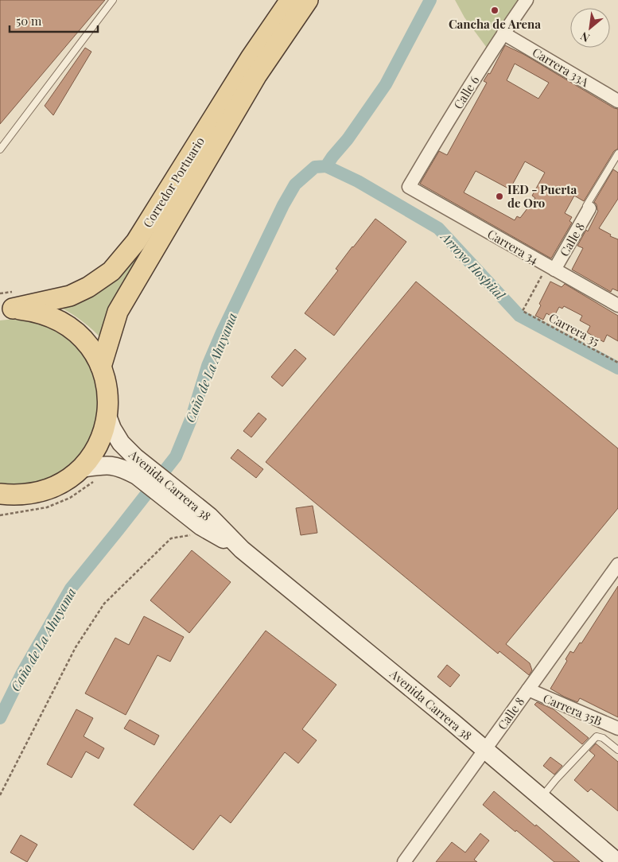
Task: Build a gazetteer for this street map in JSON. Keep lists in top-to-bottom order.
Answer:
{
  "streets": {
    "main road": ["Corredor Portuario"],
    "street": [
      "Carrera 33A",
      "Calle 6",
      "Calle 8",
      "Carrera 34",
      "Avenida Carrera 38",
      "Carrera 35B"
    ],
    "path": ["Carrera 35"]
  },
  "crossings": [
    ["Carrera 33A", "Calle 6"],
    ["Calle 6", "Carrera 34"],
    ["Calle 8", "Carrera 34"],
    ["Calle 8", "Carrera 35"],
    ["Calle 8", "Avenida Carrera 38"],
    ["Calle 8", "Carrera 35B"]
  ],
  "water": ["Arroyo Hospital", "Caño de La Ahuyama"],
  "places": ["Cancha de Arena", "IED - Puerta de Oro"],
  "scale_bar": "50 m",
  "north": "bottom left"
}
